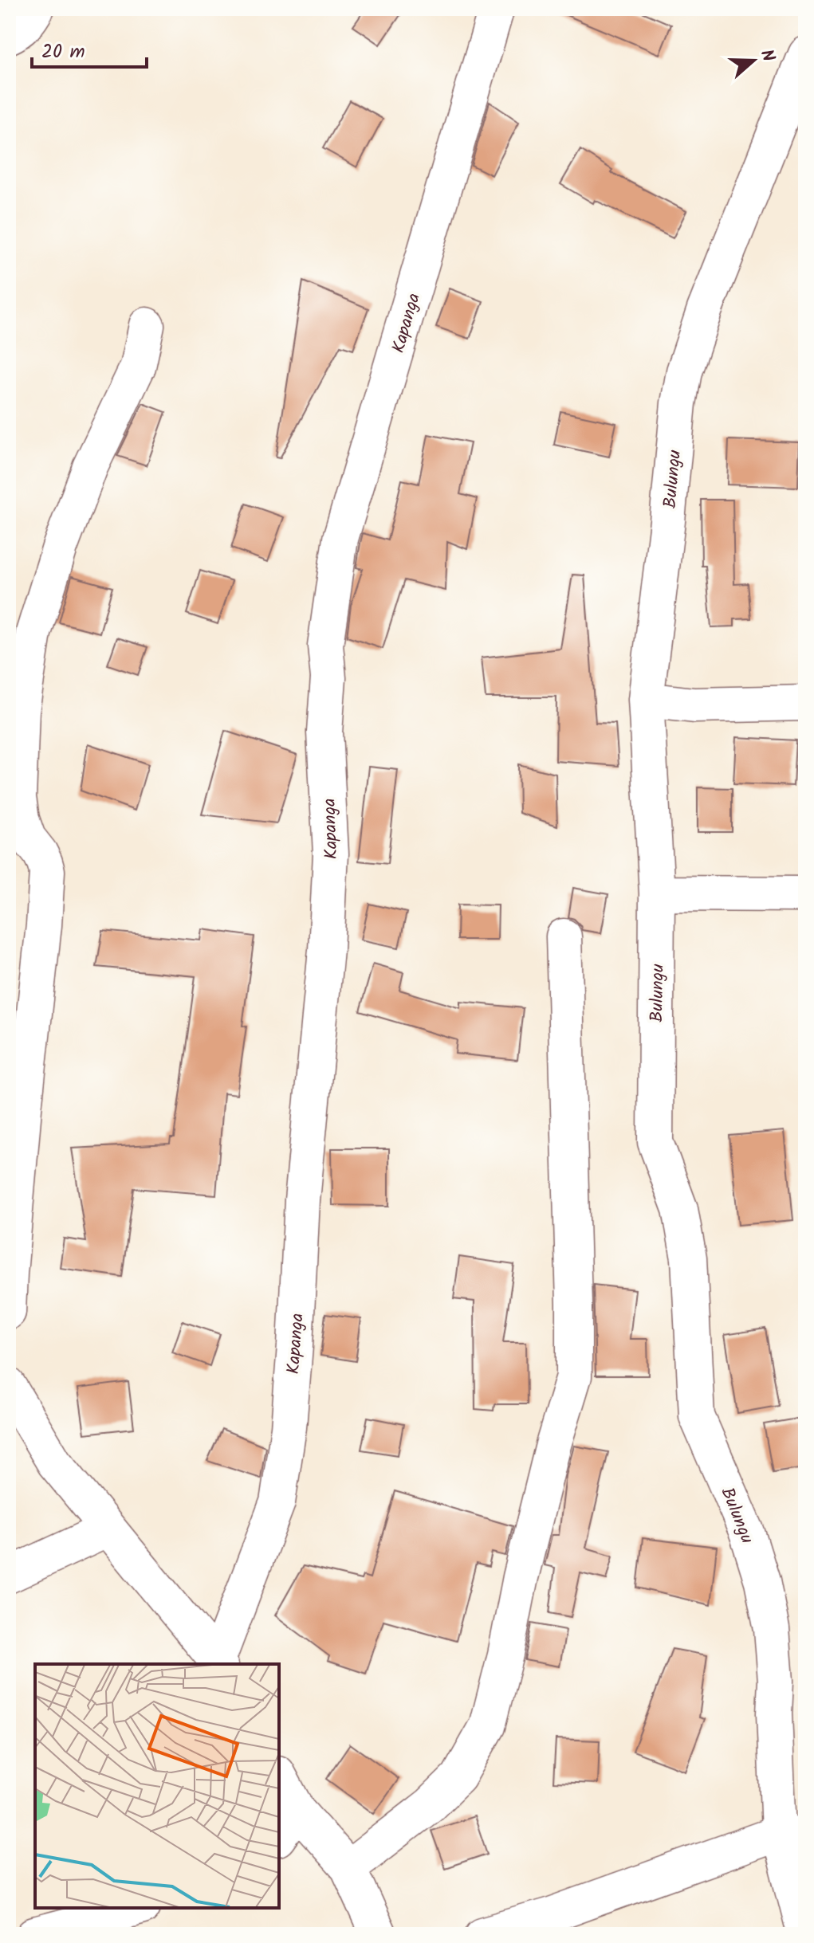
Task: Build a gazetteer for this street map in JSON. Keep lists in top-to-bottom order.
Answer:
{
  "streets": {
    "street": ["Kapanga", "Bulungu"]
  },
  "scale_bar": "20 m",
  "north": "right"
}
